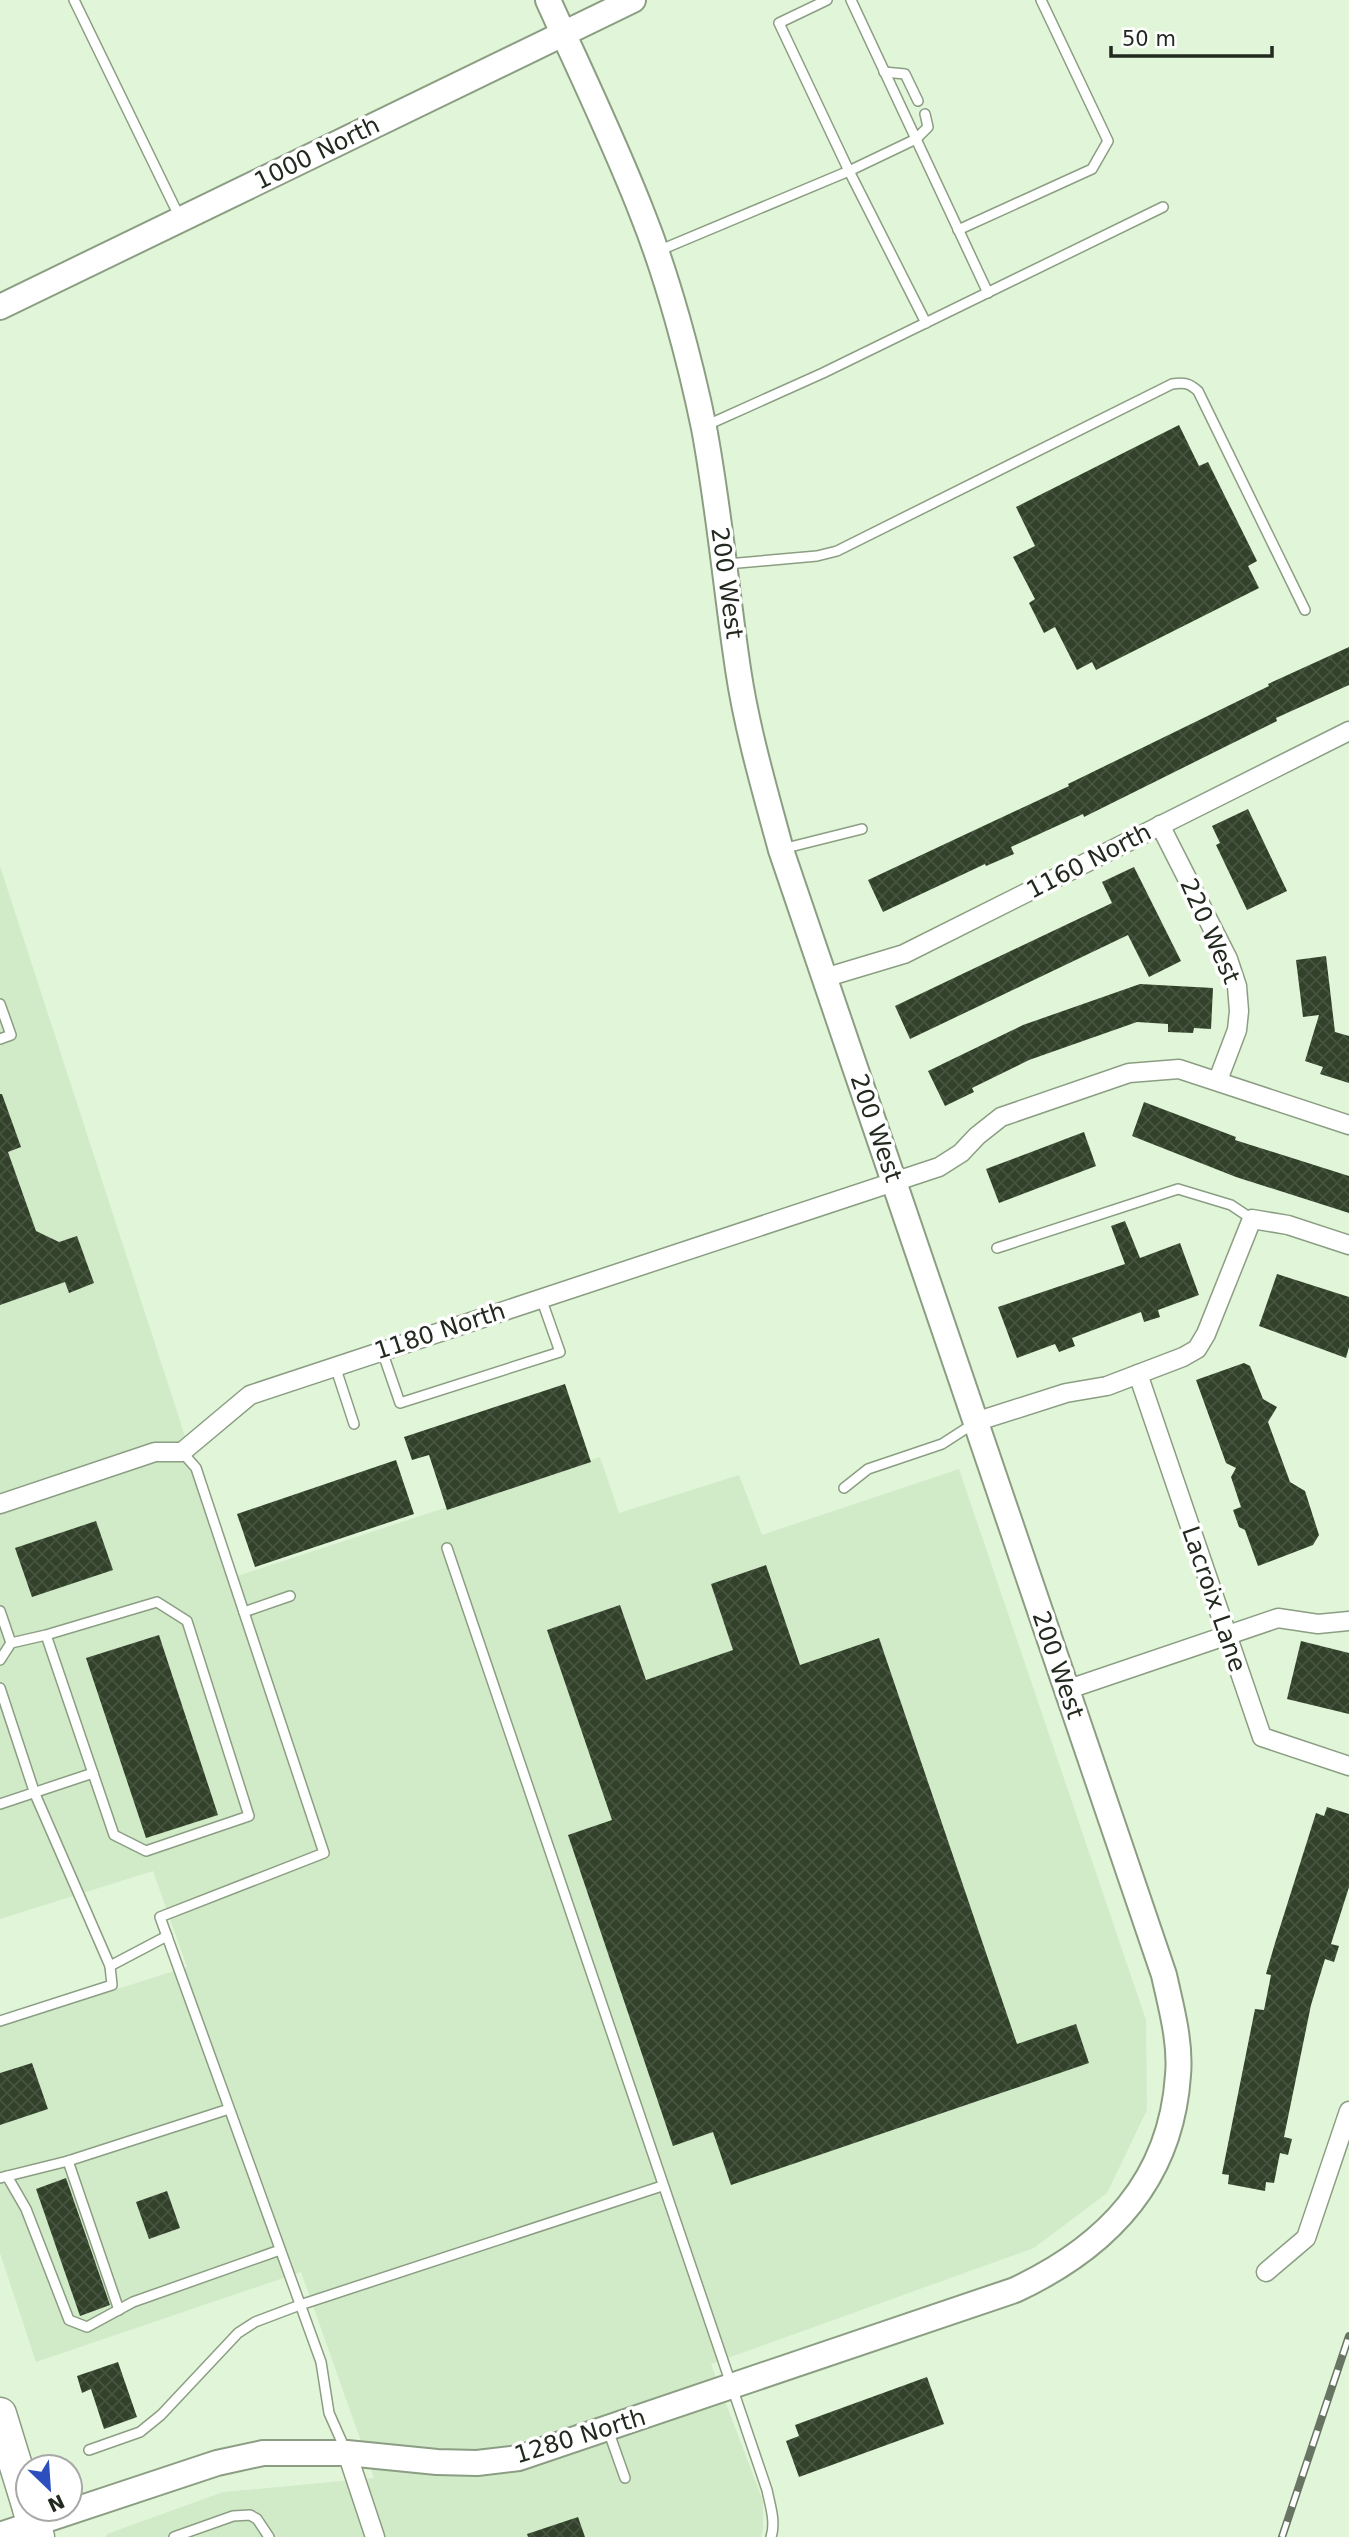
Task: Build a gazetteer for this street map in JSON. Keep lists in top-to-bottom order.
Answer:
{
  "streets": {
    "street": [
      "1000 North",
      "200 West",
      "1160 North",
      "220 West",
      "1180 North",
      "Lacroix Lane",
      "1280 North"
    ]
  },
  "crossings": [
    ["1000 North", "200 West"],
    ["200 West", "1160 North"],
    ["200 West", "1180 North"],
    ["200 West", "1280 North"],
    ["1160 North", "220 West"],
    ["220 West", "1180 North"]
  ],
  "scale_bar": "50 m",
  "north": "bottom right"
}
